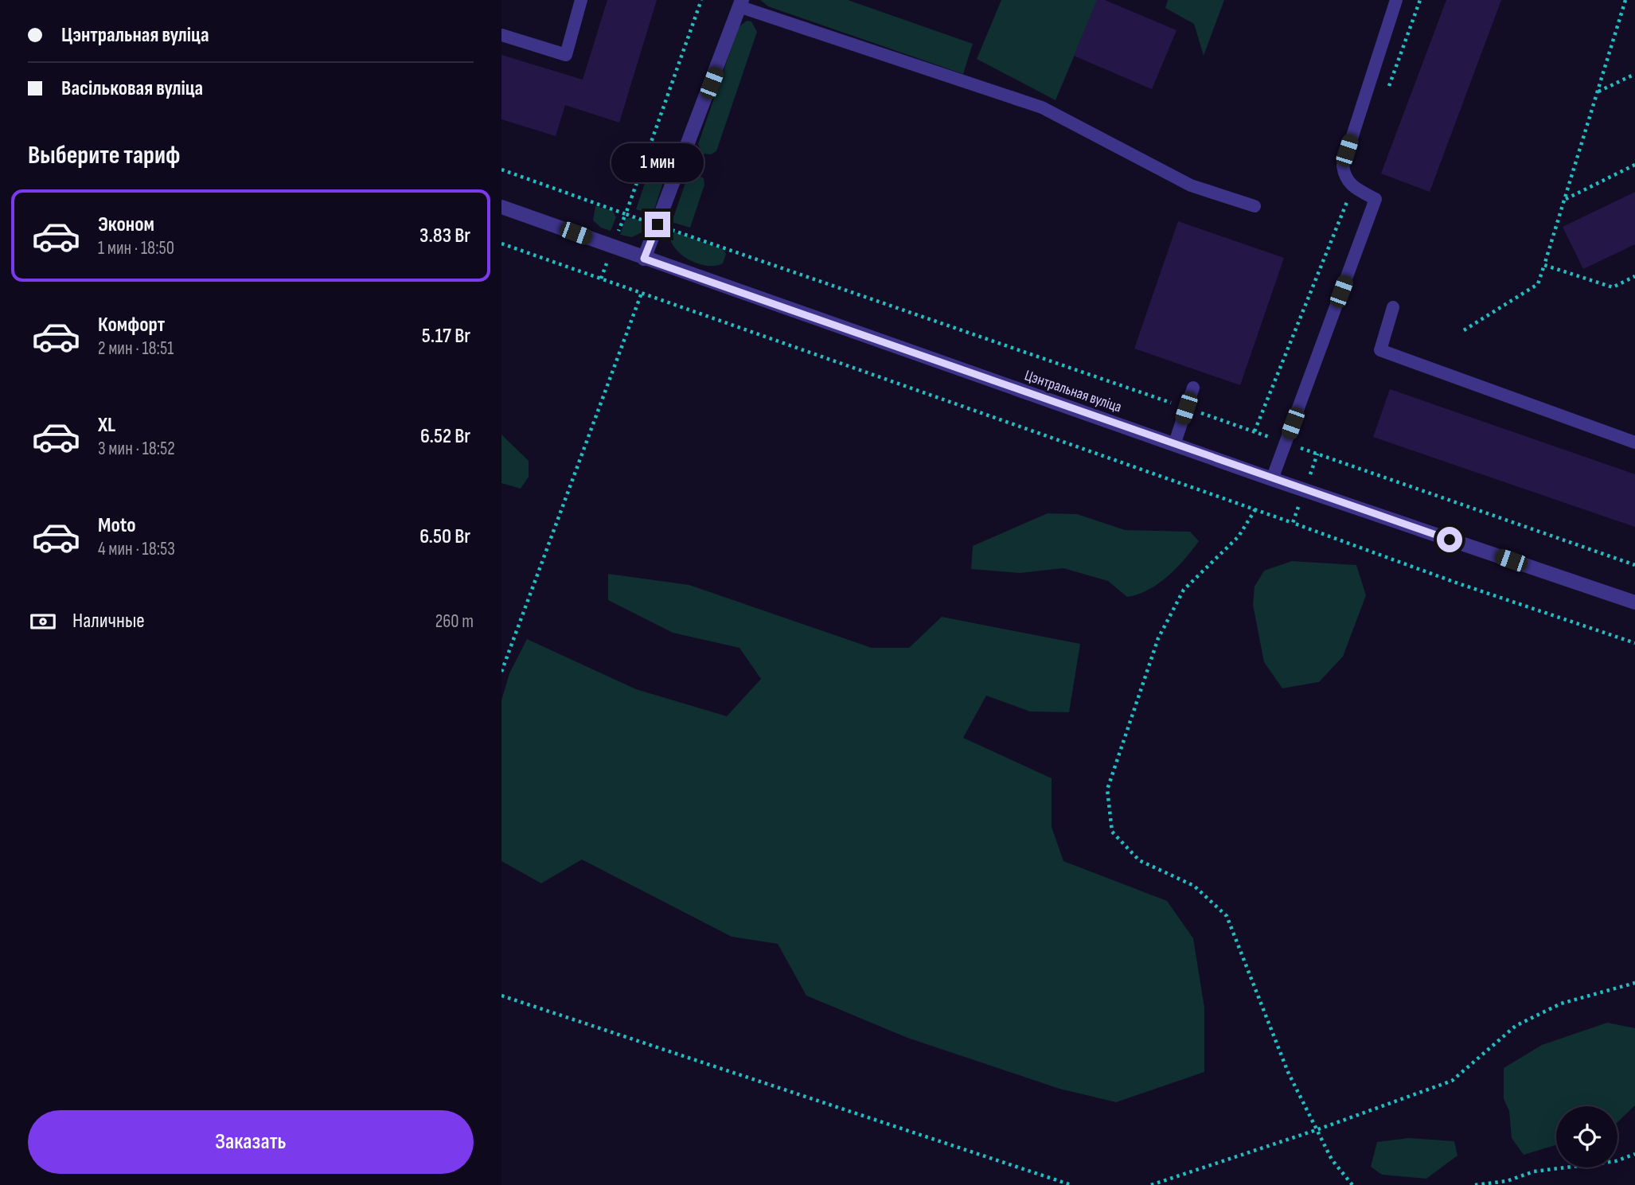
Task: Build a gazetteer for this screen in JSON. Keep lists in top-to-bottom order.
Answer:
{
  "streets": {
    "street": ["Цэнтральная вуліца"]
  },
  "page": {
    "banner": ["Цэнтральная вуліца", "Васільковая вуліца"],
    "heading": "Выберите тариф",
    "bubble": "1 мин",
    "list": [
      {
        "name": "Эконом",
        "note": "1 мин · 18:50",
        "value": "3.83 Br"
      },
      {
        "name": "Комфорт",
        "note": "2 мин · 18:51",
        "value": "5.17 Br"
      },
      {
        "name": "XL",
        "note": "3 мин · 18:52",
        "value": "6.52 Br"
      },
      {
        "name": "Moto",
        "note": "4 мин · 18:53",
        "value": "6.50 Br"
      }
    ],
    "pay": ["Наличные", "260 m"],
    "buttons": "Заказать"
  }
}
